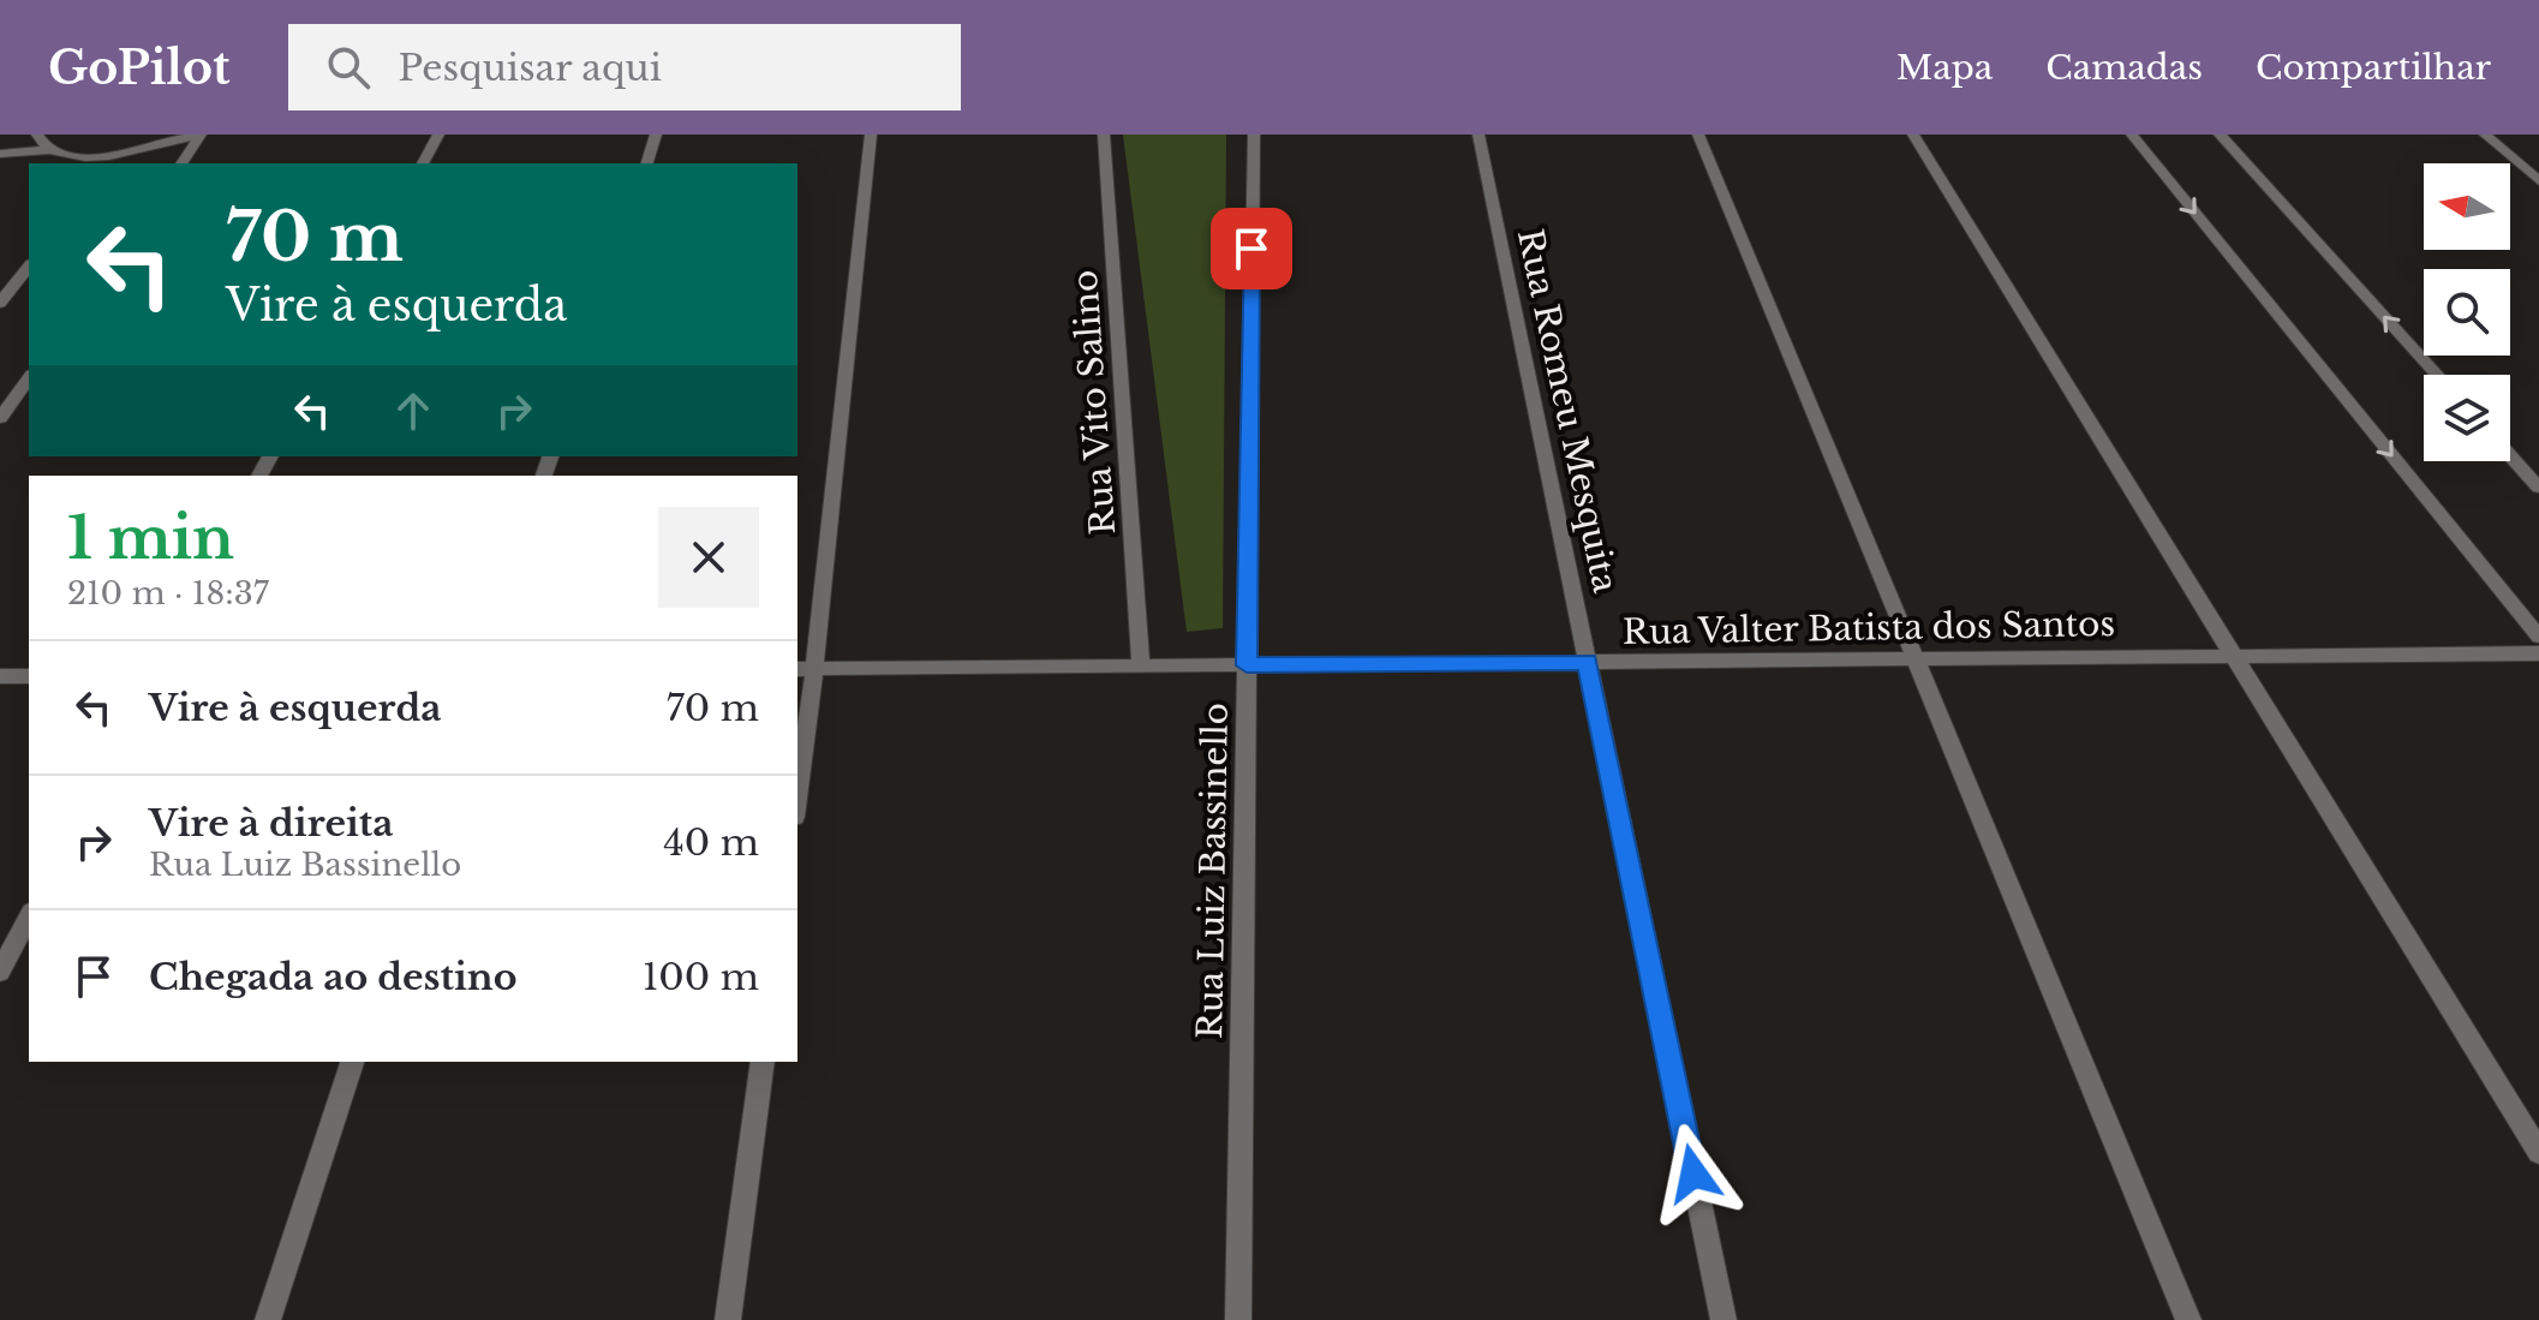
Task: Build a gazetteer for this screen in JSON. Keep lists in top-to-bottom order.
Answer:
{
  "streets": {
    "street": [
      "Rua Vito Salino",
      "Rua Romeu Mesquita",
      "Rua Valter Batista dos Santos",
      "Rua Luiz Bassinello"
    ]
  },
  "crossings": [
    ["Rua Vito Salino", "Rua Valter Batista dos Santos"],
    ["Rua Romeu Mesquita", "Rua Valter Batista dos Santos"],
    ["Rua Valter Batista dos Santos", "Rua Luiz Bassinello"]
  ],
  "north": "left",
  "page": {
    "header": "GoPilot",
    "search": "Pesquisar aqui",
    "nav": ["Mapa", "Camadas", "Compartilhar"],
    "turn": ["70 m", "Vire à esquerda"],
    "heading": ["1 min", "210 m · 18:37"],
    "list": [
      {
        "name": "Vire à esquerda",
        "value": "70 m"
      },
      {
        "name": "Vire à direita",
        "note": "Rua Luiz Bassinello",
        "value": "40 m"
      },
      {
        "name": "Chegada ao destino",
        "value": "100 m"
      }
    ]
  }
}
